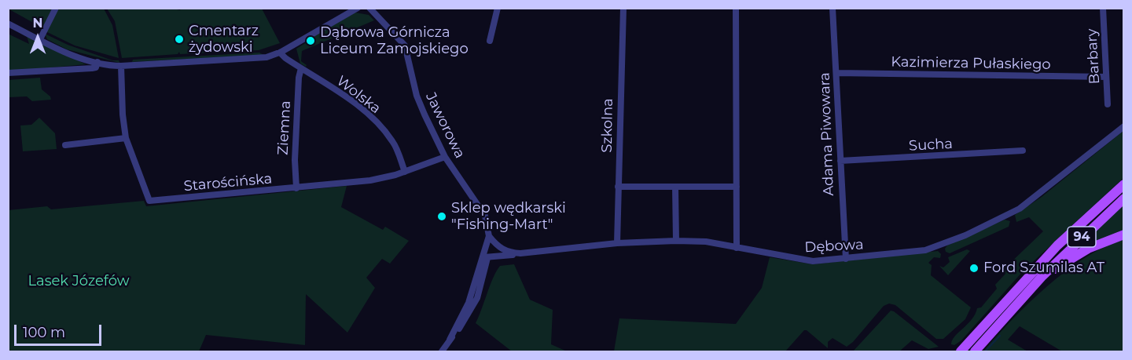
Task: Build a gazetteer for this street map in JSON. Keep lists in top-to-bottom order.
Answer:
{
  "streets": {
    "main road": ["94"],
    "street": [
      "Barbary",
      "Kazimierza Pułaskiego",
      "Wolska",
      "Jaworowa",
      "Szkolna",
      "Ziemna",
      "Adama Piwowara",
      "Sucha",
      "Starościńska",
      "Dębowa"
    ]
  },
  "crossings": [
    ["Barbary", "Kazimierza Pułaskiego"],
    ["Kazimierza Pułaskiego", "Adama Piwowara"],
    ["Wolska", "Ziemna"],
    ["Wolska", "Starościńska"],
    ["Jaworowa", "Starościńska"],
    ["Jaworowa", "Dębowa"],
    ["Szkolna", "Dębowa"],
    ["Ziemna", "Starościńska"],
    ["Adama Piwowara", "Sucha"],
    ["Adama Piwowara", "Dębowa"]
  ],
  "parks": ["Lasek Józefów"],
  "places": [
    "Cmentarz żydowski",
    "Dąbrowa Górnicza Liceum Zamojskiego",
    "Sklep wędkarski \"Fishing-Mart\"",
    "Ford Szumilas AT"
  ],
  "scale_bar": "100 m",
  "north": "top"
}
